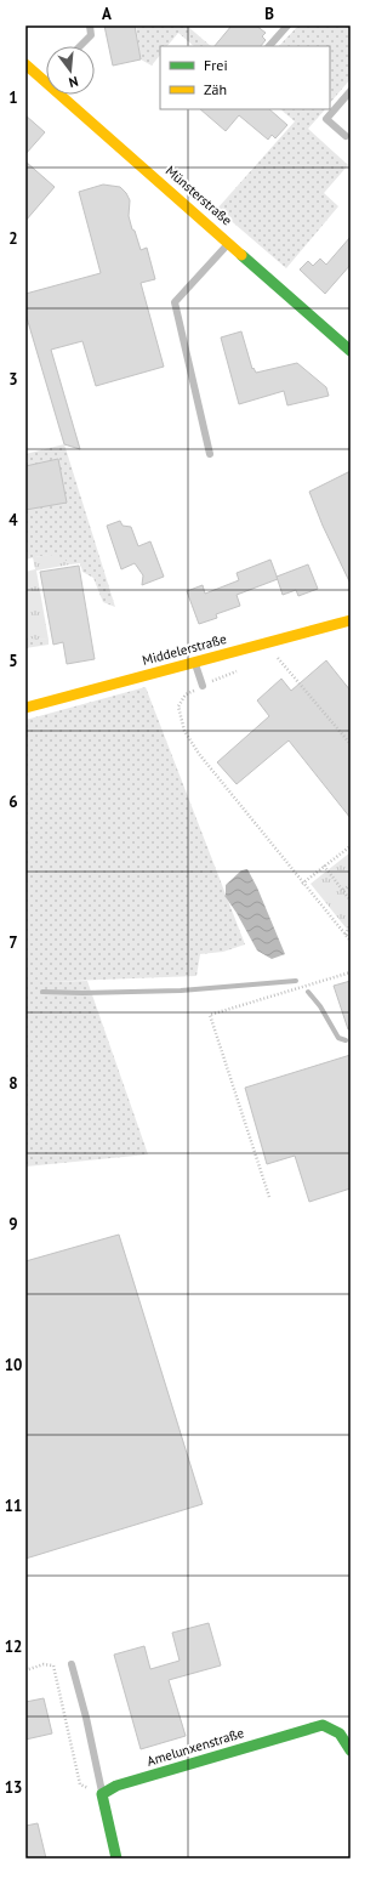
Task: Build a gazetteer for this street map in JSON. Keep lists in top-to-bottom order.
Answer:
{
  "streets": {
    "street": ["Münsterstraße", "Middelerstraße", "Amelunxenstraße"]
  },
  "legend": ["Frei", "Zäh"],
  "north": "bottom",
  "grid": {
    "columns": ["A", "B"],
    "rows": [
      "1",
      "2",
      "3",
      "4",
      "5",
      "6",
      "7",
      "8",
      "9",
      "10",
      "11",
      "12",
      "13"
    ]
  }
}
